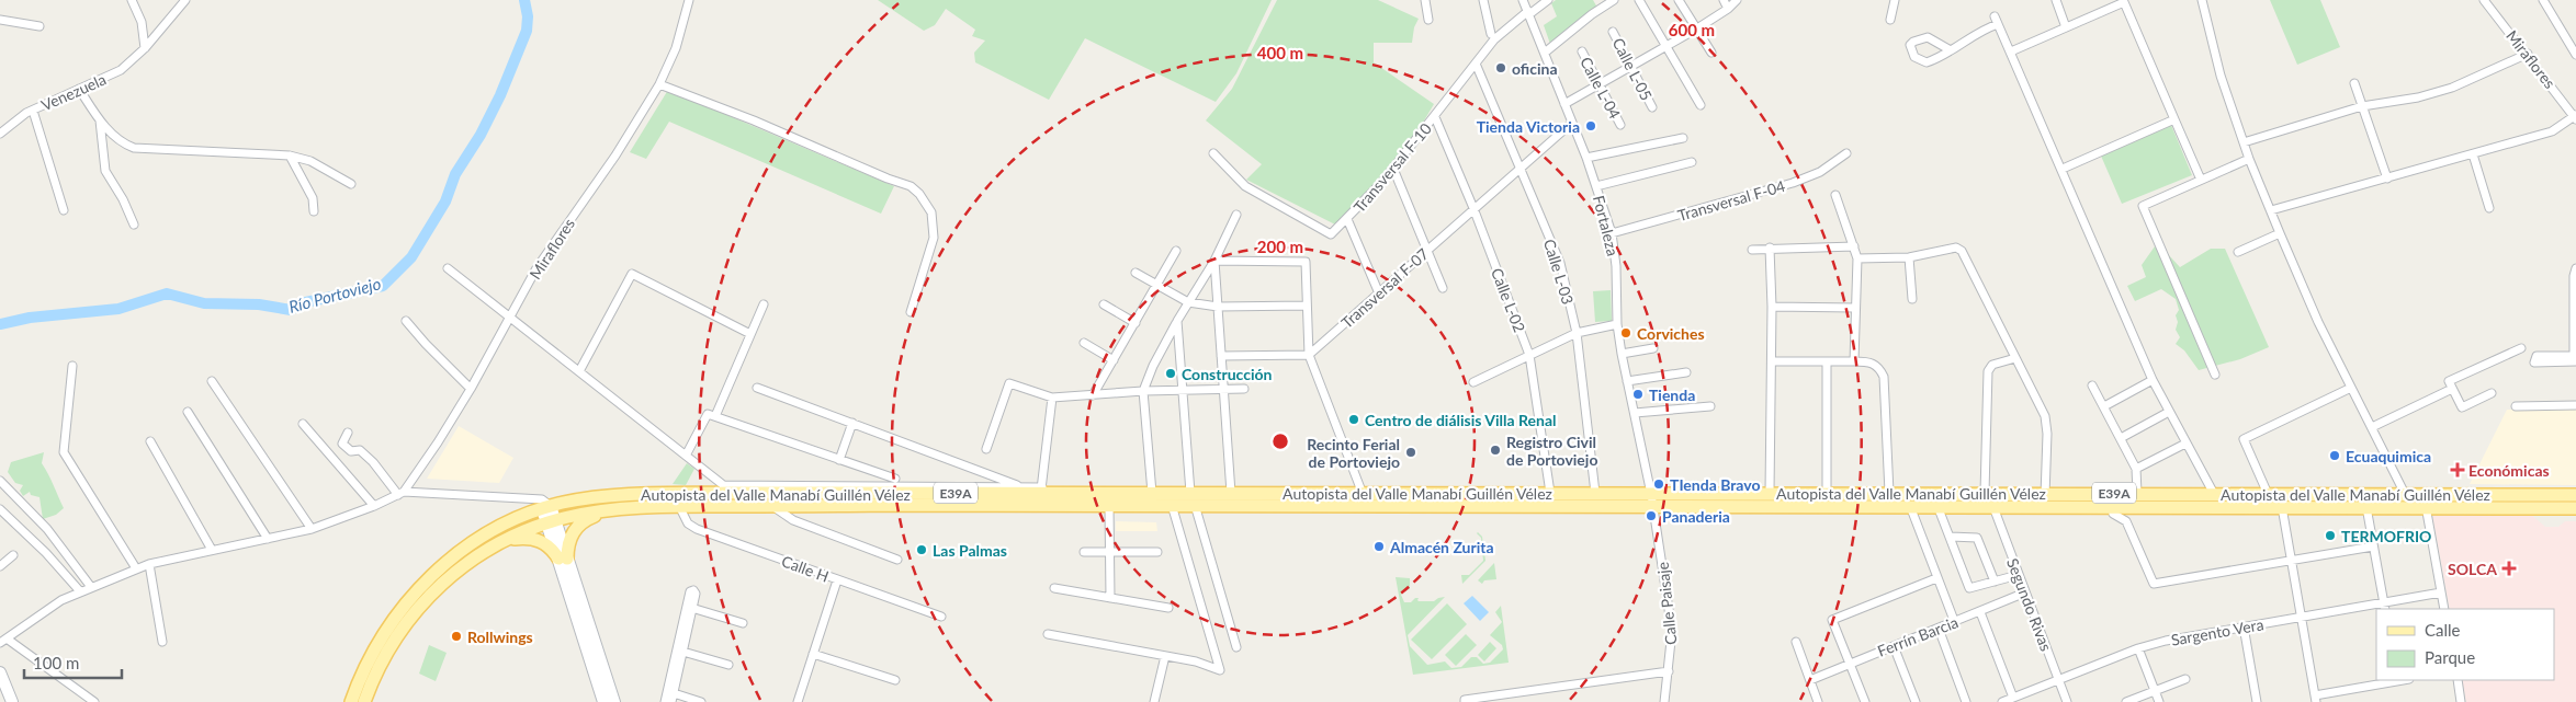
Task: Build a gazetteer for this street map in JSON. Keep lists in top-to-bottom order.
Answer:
{
  "streets": {
    "main road": ["E39A", "Autopista del Valle Manabí Guillén Vélez"],
    "street": [
      "Miraflores",
      "Calle L-05",
      "Calle L-04",
      "Venezuela",
      "Transversal F-10",
      "Transversal F-04",
      "Fortaleza",
      "Calle L-03",
      "Transversal F-07",
      "Calle L-02",
      "Calle H",
      "Calle Paisaje",
      "Segundo Rivas",
      "Sargento Vera",
      "Ferrín Barcia"
    ]
  },
  "crossings": [
    ["Transversal F-10", "Fortaleza"],
    ["Transversal F-10", "Calle L-03"],
    ["Transversal F-10", "Calle L-02"],
    ["Transversal F-04", "Fortaleza"],
    ["Fortaleza", "Transversal F-07"],
    ["Fortaleza", "Autopista del Valle Manabí Guillén Vélez"],
    ["Fortaleza", "Calle Paisaje"],
    ["Calle L-03", "Transversal F-07"],
    ["Calle L-03", "Autopista del Valle Manabí Guillén Vélez"],
    ["Transversal F-07", "Calle L-02"],
    ["Calle L-02", "Autopista del Valle Manabí Guillén Vélez"],
    ["Autopista del Valle Manabí Guillén Vélez", "Calle H"],
    ["Autopista del Valle Manabí Guillén Vélez", "Calle Paisaje"],
    ["Autopista del Valle Manabí Guillén Vélez", "Segundo Rivas"],
    ["Segundo Rivas", "Sargento Vera"],
    ["Segundo Rivas", "Ferrín Barcia"]
  ],
  "water": ["Río Portoviejo"],
  "places": {
    "other": [
      "oficina",
      "Tienda Victoria",
      "Corviches",
      "Construcción",
      "Tienda",
      "Centro de diálisis Villa Renal",
      "Registro Civil de Portoviejo",
      "Recinto Ferial de Portoviejo",
      "Ecuaquimica",
      "TIenda Bravo",
      "Panaderia",
      "TERMOFRIO",
      "Almacén Zurita",
      "Las Palmas",
      "Rollwings"
    ],
    "health": ["Económicas", "SOLCA"]
  },
  "legend": ["Calle", "Parque"],
  "scale_bar": "100 m",
  "rings": ["600 m", "400 m", "200 m"]
}
